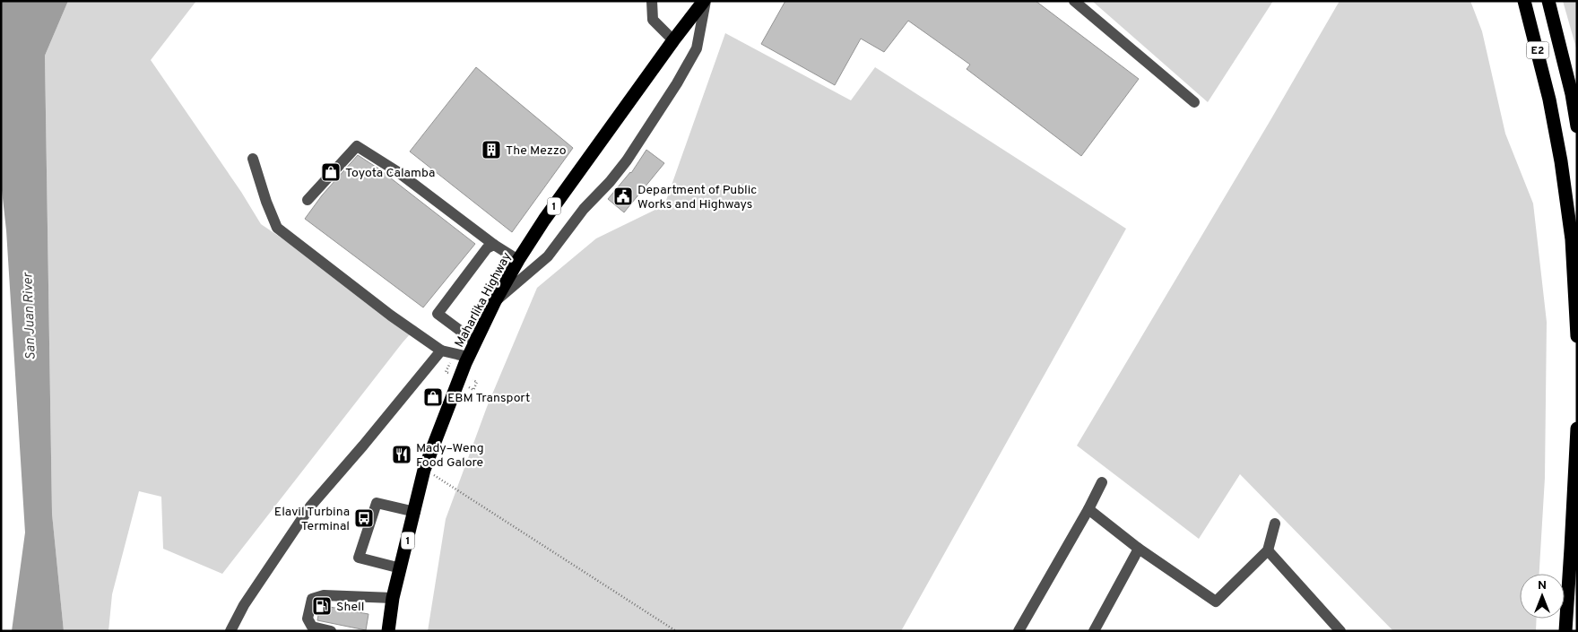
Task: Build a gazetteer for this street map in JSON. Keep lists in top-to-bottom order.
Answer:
{
  "streets": {
    "highway": ["E2", "1", "Maharlika Highway"]
  },
  "water": ["San Juan River"],
  "places": {
    "building": ["The Mezzo"],
    "shop": ["Toyota Calamba", "EBM Transport"],
    "public building": ["Department of Public Works and Highways"],
    "restaurant": ["Mady–Weng Food Galore"],
    "bus stop": ["Elavil Turbina Terminal"],
    "fuel station": ["Shell"]
  },
  "north": "top"
}
